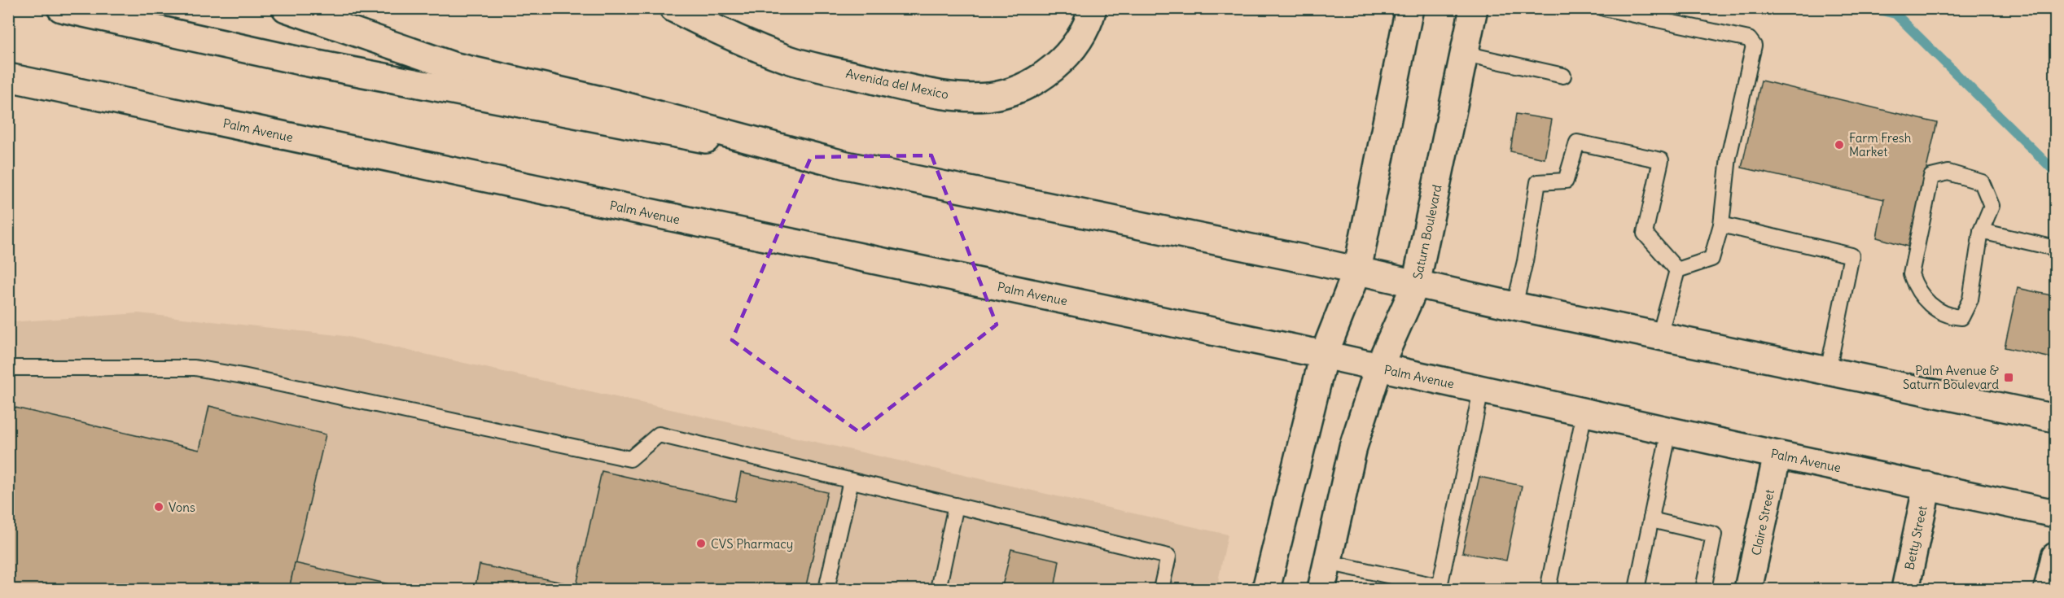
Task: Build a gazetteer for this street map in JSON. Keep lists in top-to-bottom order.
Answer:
{
  "streets": {
    "main road": [
      "Avenida del Mexico",
      "Palm Avenue",
      "Saturn Boulevard",
      "Claire Street",
      "Betty Street"
    ]
  },
  "crossings": [
    ["Palm Avenue", "Saturn Boulevard"],
    ["Palm Avenue", "Claire Street"],
    ["Palm Avenue", "Betty Street"]
  ],
  "places": {
    "other": ["Farm Fresh Market", "Vons", "CVS Pharmacy"],
    "transit": ["Palm Avenue & Saturn Boulevard"]
  }
}
